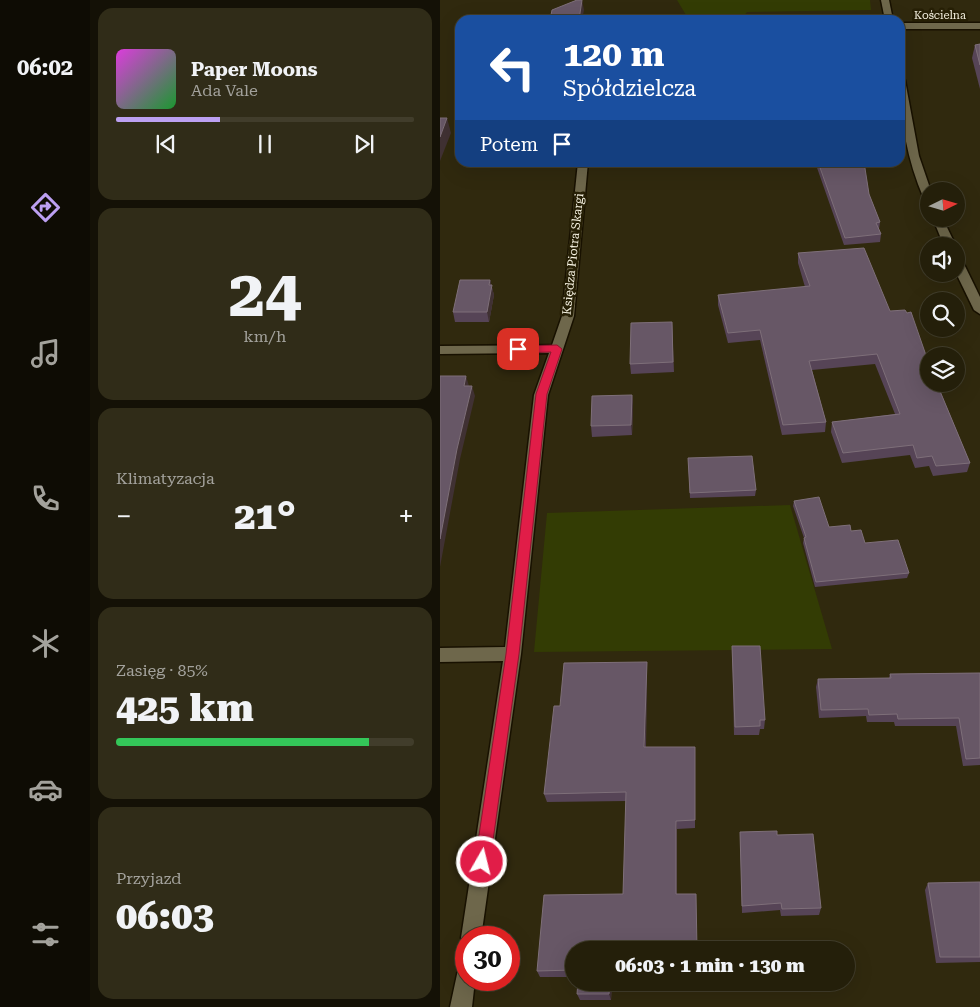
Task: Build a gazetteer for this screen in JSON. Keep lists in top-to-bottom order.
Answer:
{
  "streets": {
    "street": ["Kościelna", "Księdza Piotra Skargi"]
  },
  "north": "right",
  "page": {
    "tabs": "06:02",
    "turn": ["120 m", "Spółdzielcza"],
    "song": ["Paper Moons", "Ada Vale"],
    "then": "Potem",
    "tile": [
      ["24", "km/h"],
      "Klimatyzacja",
      ["Zasięg · 85%", "425 km"],
      ["Przyjazd", "06:03"]
    ],
    "heat": ["−", "21°", "+"],
    "limit": "30",
    "trip": "06:03 · 1 min · 130 m"
  }
}
